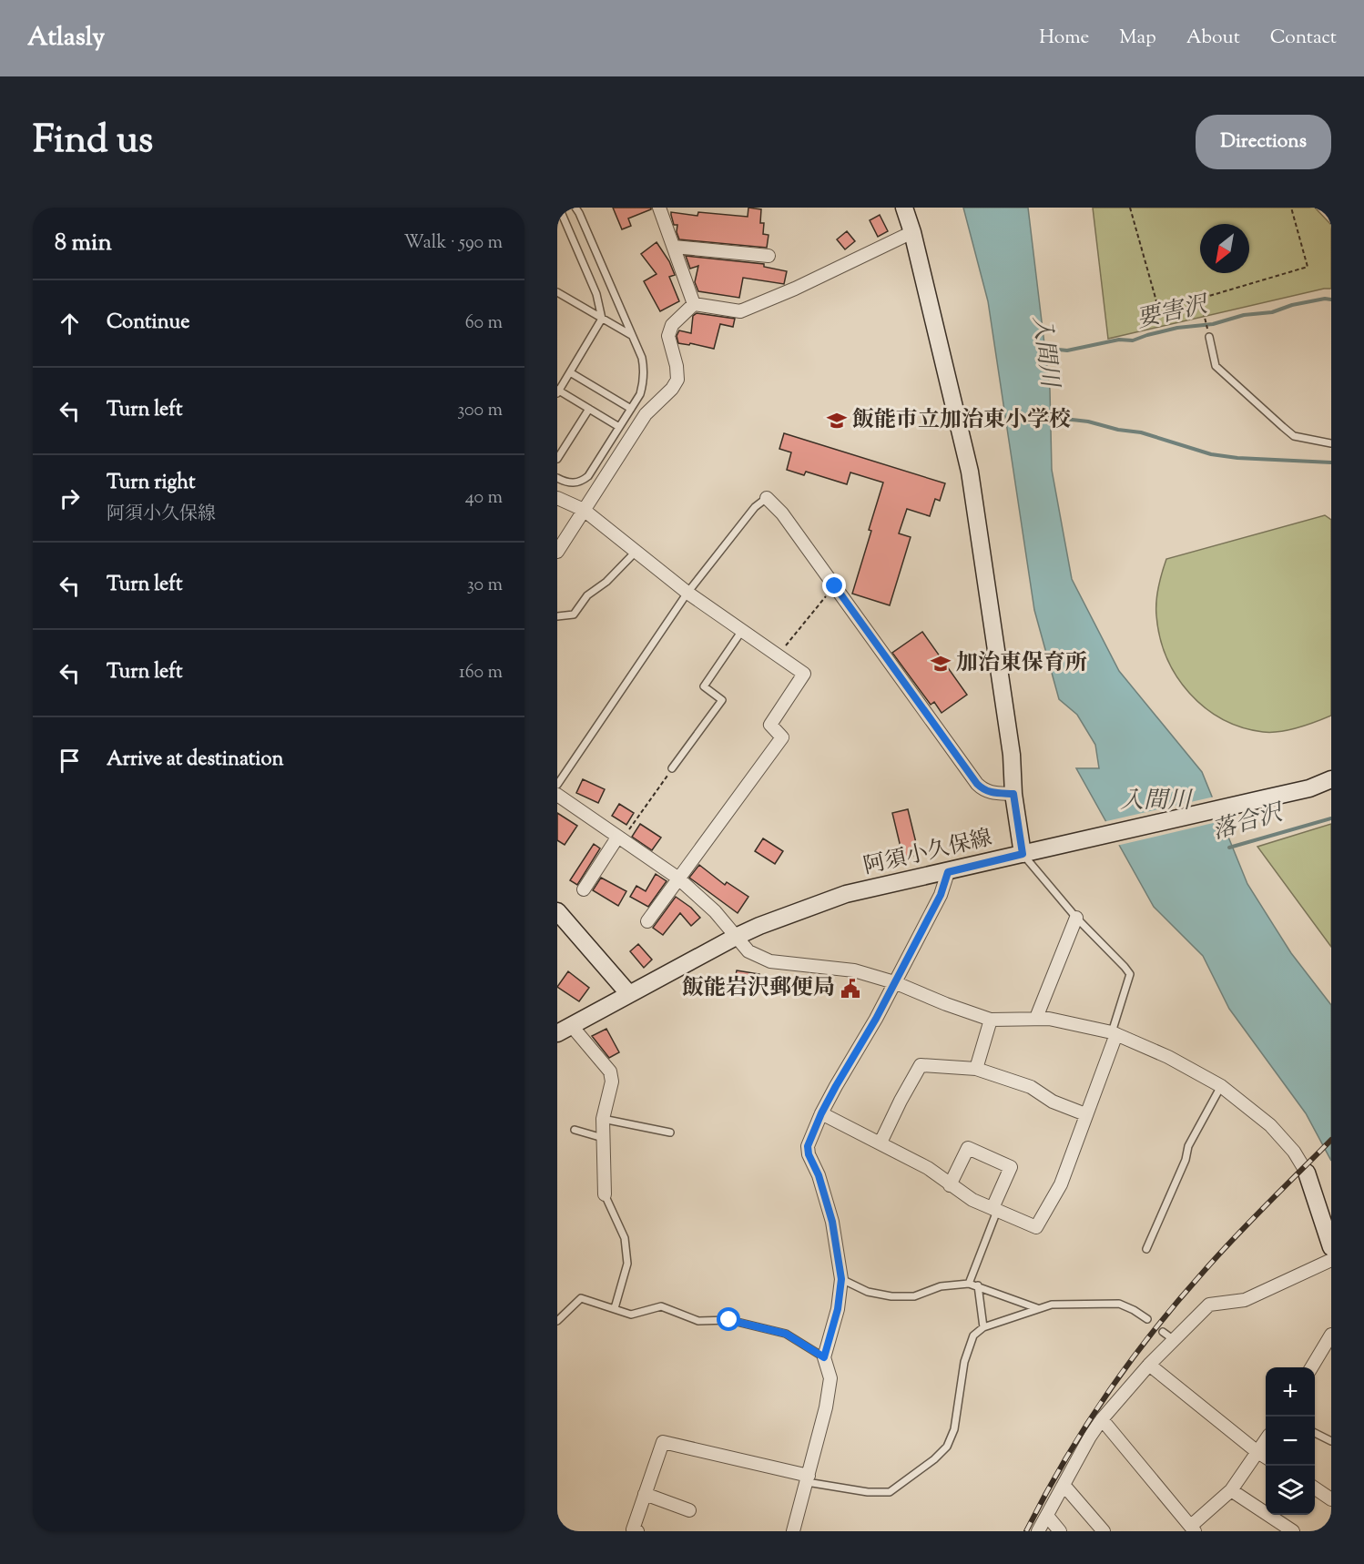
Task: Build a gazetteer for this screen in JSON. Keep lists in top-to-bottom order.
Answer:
{
  "streets": {
    "street": ["阿須小久保線"]
  },
  "water": ["要害沢", "入間川", "落合沢"],
  "places": {
    "school or university": ["飯能市立加治東小学校", "加治東保育所"],
    "public building": ["飯能岩沢郵便局"]
  },
  "north": "bottom left",
  "page": {
    "header": "Atlasly",
    "nav": [
      "Home",
      "Map",
      "About",
      "Contact"
    ],
    "title": "Find us",
    "buttons": "Directions",
    "heading": ["8 min", "Walk · 590 m"],
    "list": [
      ["Continue", "60 m"],
      ["Turn left", "300 m"],
      ["Turn right", "阿須小久保線", "40 m"],
      ["Turn left", "30 m"],
      ["Turn left", "160 m"],
      "Arrive at destination"
    ],
    "map_buttons": ["+", "−"]
  }
}
